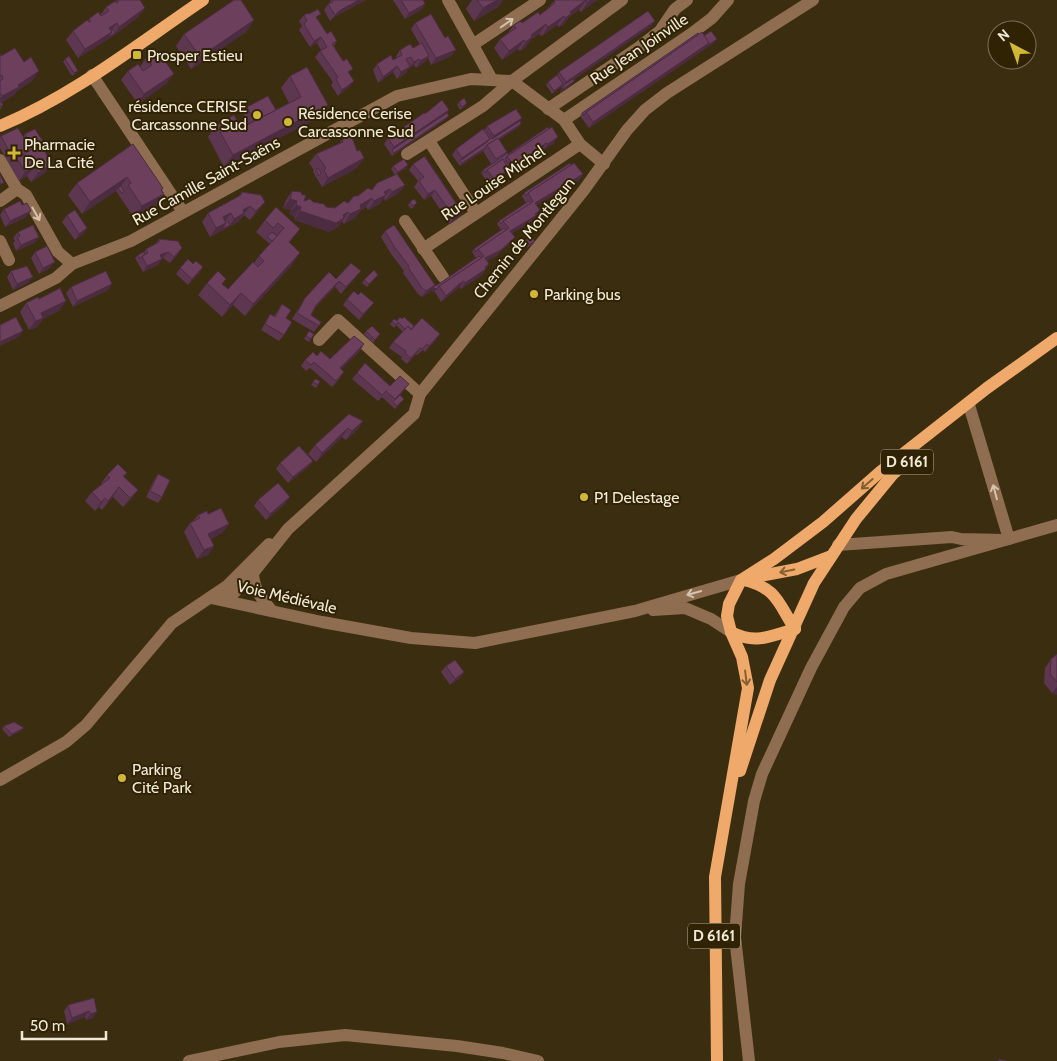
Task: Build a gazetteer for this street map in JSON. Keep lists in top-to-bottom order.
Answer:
{
  "streets": {
    "main road": ["D 6161"],
    "street": [
      "Rue Jean Joinville",
      "Rue Camille Saint-Saëns",
      "Rue Louise Michel",
      "Chemin de Montlegun",
      "Voie Médiévale"
    ]
  },
  "crossings": [
    ["Rue Jean Joinville", "Rue Camille Saint-Saëns"],
    ["Rue Camille Saint-Saëns", "Rue Louise Michel"],
    ["Rue Camille Saint-Saëns", "Chemin de Montlegun"],
    ["Chemin de Montlegun", "Voie Médiévale"]
  ],
  "places": {
    "transit": ["Prosper Estieu"],
    "other": [
      "résidence CERISE Carcassonne Sud",
      "Résidence Cerise Carcassonne Sud",
      "Parking bus",
      "P1 Delestage",
      "Parking Cité Park"
    ],
    "health": ["Pharmacie De La Cité"]
  },
  "scale_bar": "50 m",
  "north": "top left"
}
